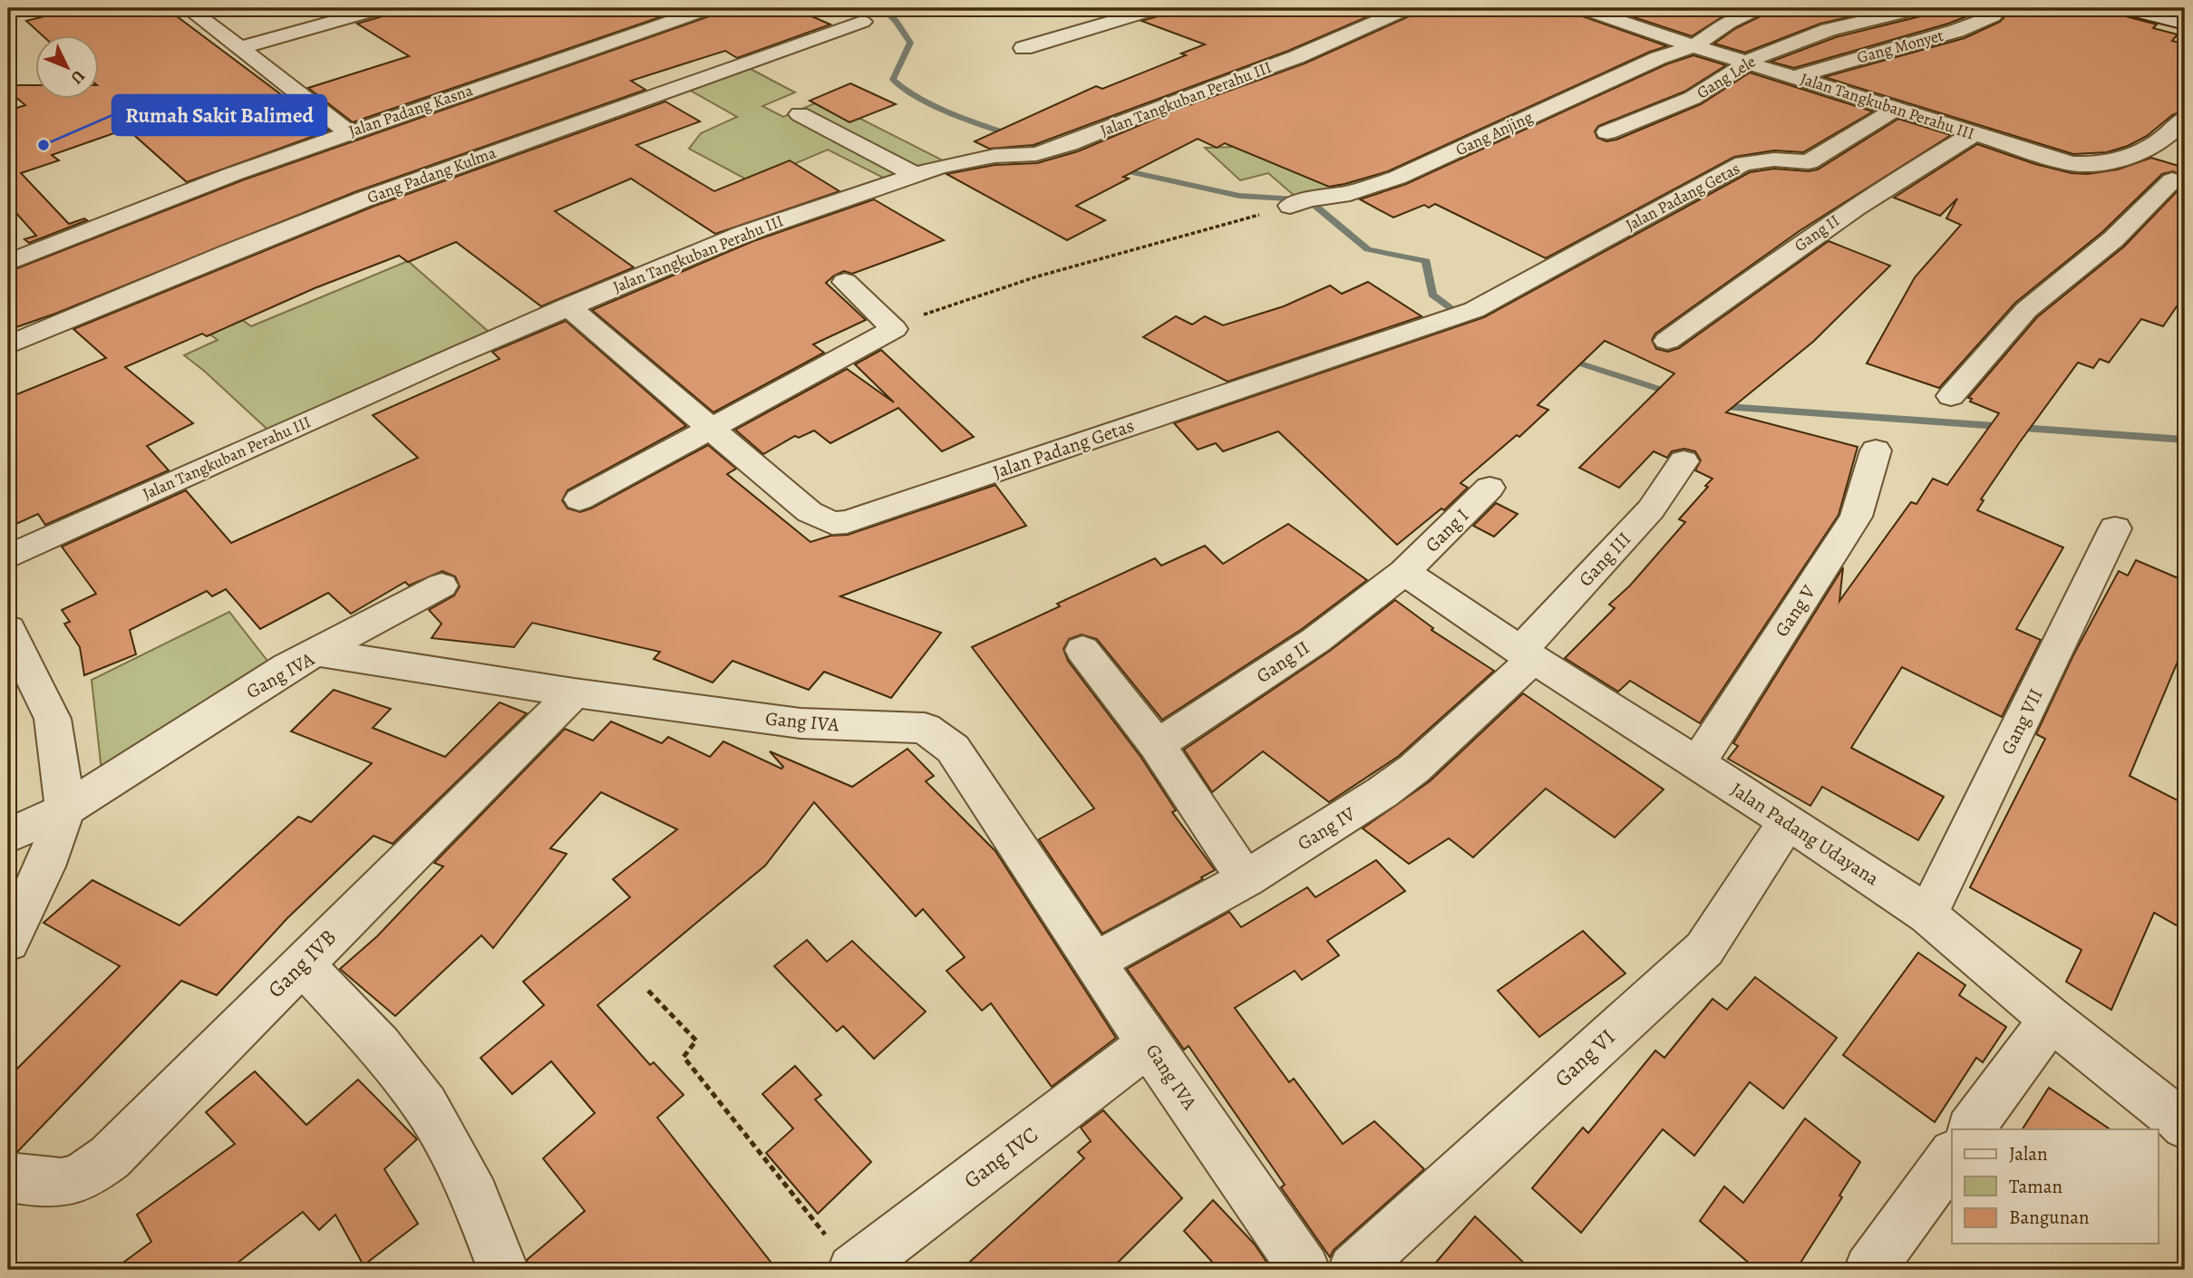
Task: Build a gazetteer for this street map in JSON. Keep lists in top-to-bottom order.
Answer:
{
  "streets": {
    "street": [
      "Gang Monyet",
      "Gang Lele",
      "Jalan Tangkuban Perahu III",
      "Jalan Padang Kasna",
      "Gang Anjing",
      "Gang Padang Kulma",
      "Jalan Padang Getas",
      "Gang II",
      "Gang I",
      "Gang III",
      "Gang V",
      "Gang IVA",
      "Gang VII",
      "Gang IV",
      "Jalan Padang Udayana",
      "Gang IVB",
      "Gang VI",
      "Gang IVC"
    ]
  },
  "crossings": [
    ["Gang Monyet", "Jalan Tangkuban Perahu III"],
    ["Gang Lele", "Jalan Tangkuban Perahu III"],
    ["Jalan Tangkuban Perahu III", "Gang Anjing"],
    ["Jalan Tangkuban Perahu III", "Jalan Padang Getas"],
    ["Jalan Tangkuban Perahu III", "Gang II"],
    ["Gang II", "Gang I"],
    ["Gang II", "Jalan Padang Udayana"],
    ["Gang I", "Jalan Padang Udayana"],
    ["Gang III", "Gang IV"],
    ["Gang III", "Jalan Padang Udayana"],
    ["Gang V", "Jalan Padang Udayana"],
    ["Gang IVA", "Gang IV"],
    ["Gang IVA", "Gang IVB"],
    ["Gang IVA", "Gang IVC"],
    ["Gang VII", "Jalan Padang Udayana"],
    ["Gang IV", "Jalan Padang Udayana"],
    ["Jalan Padang Udayana", "Gang VI"]
  ],
  "places": ["Rumah Sakit Balimed"],
  "legend": ["Jalan", "Taman", "Bangunan"],
  "north": "bottom right"
}
